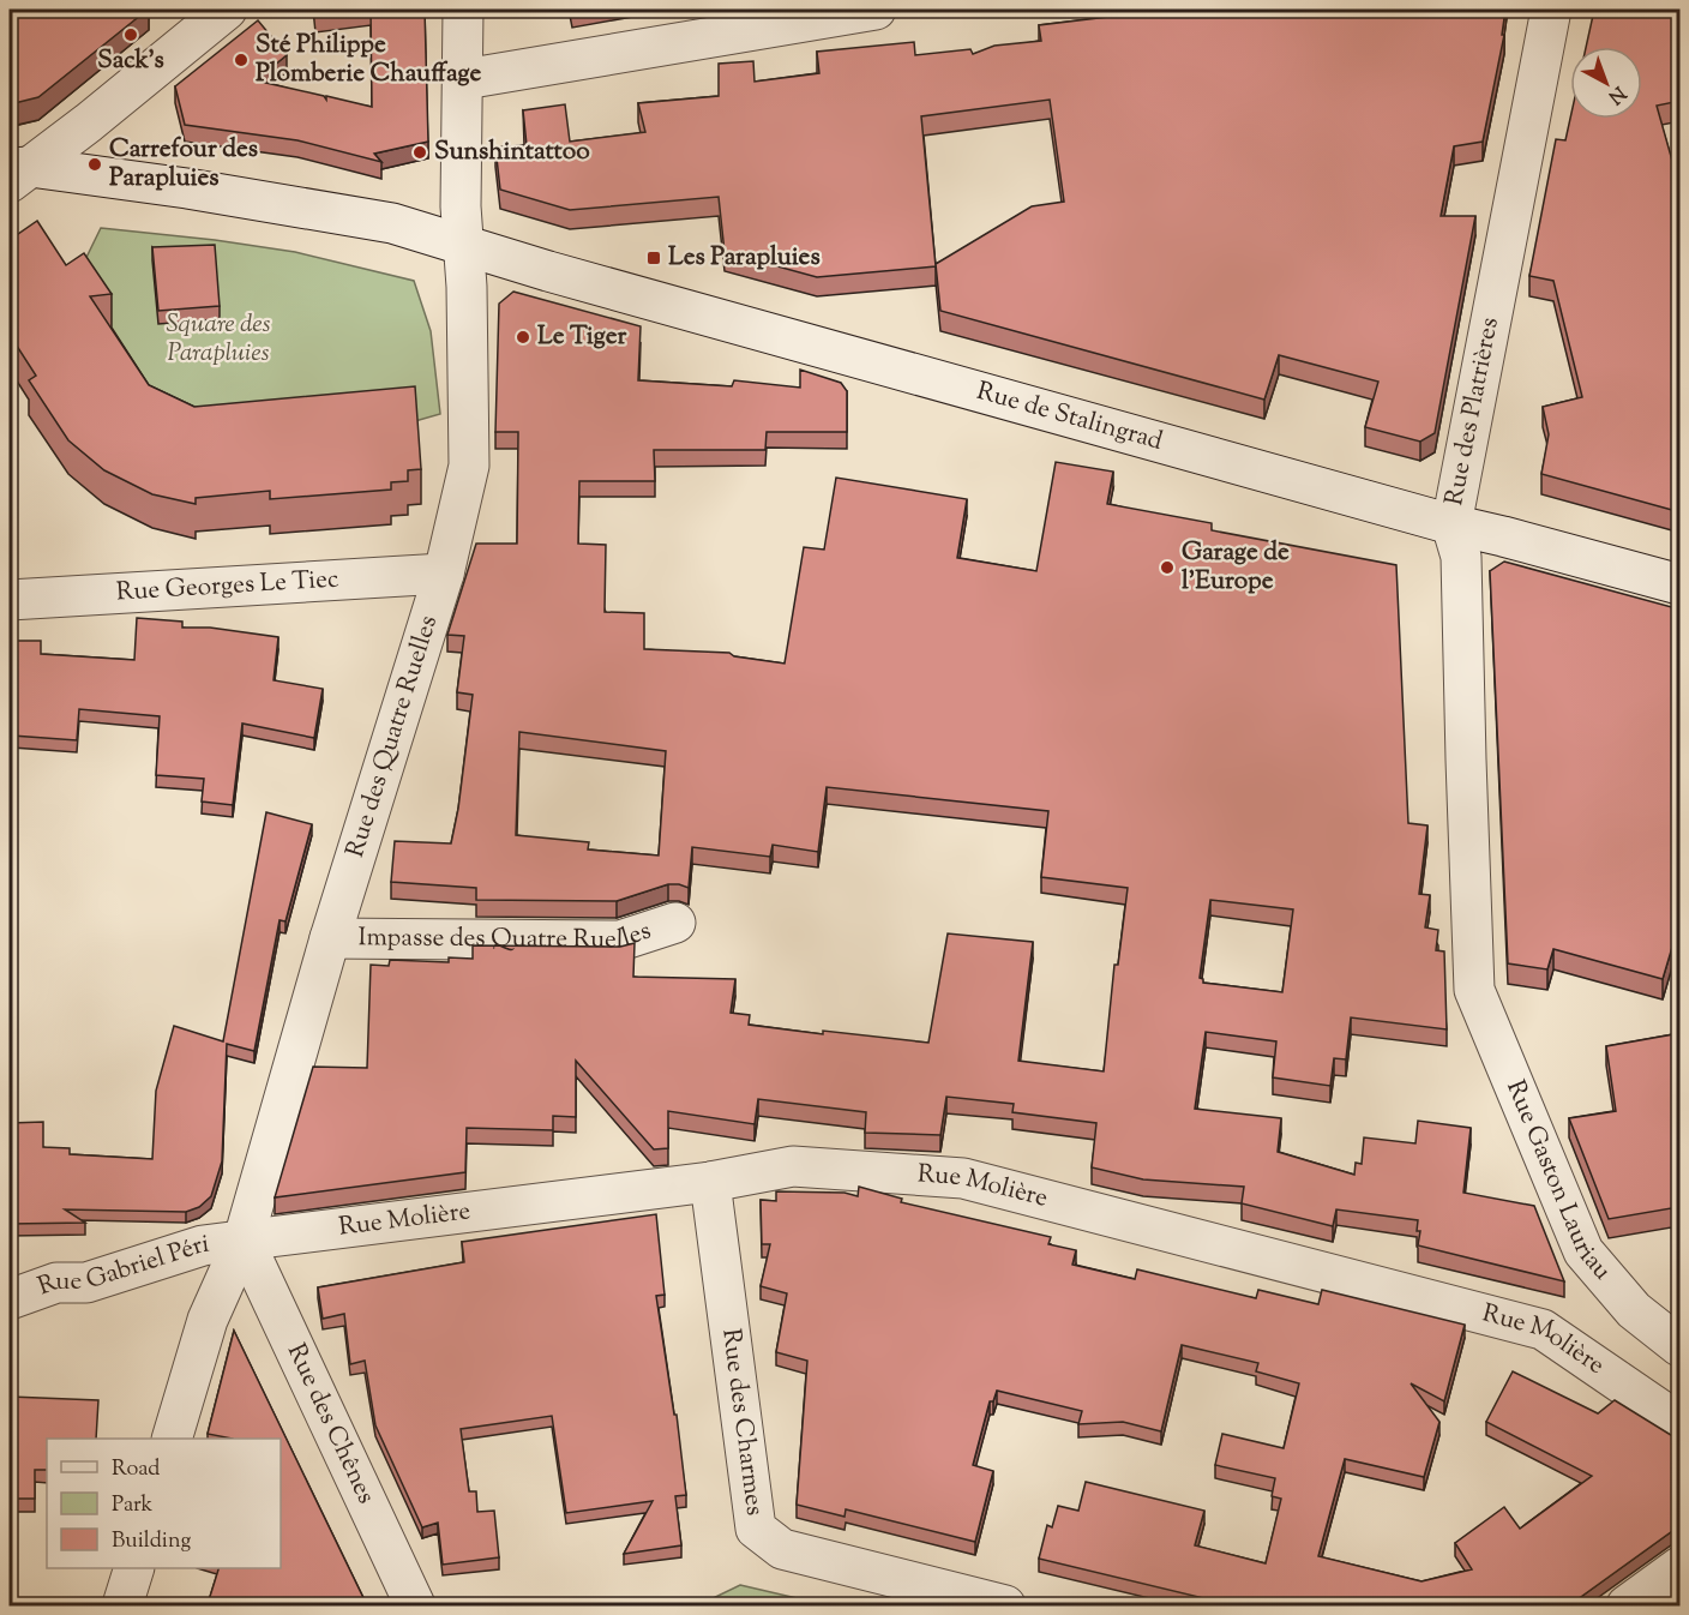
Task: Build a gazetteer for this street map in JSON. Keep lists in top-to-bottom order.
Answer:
{
  "streets": {
    "street": [
      "Rue des Platrières",
      "Rue de Stalingrad",
      "Rue Georges Le Tiec",
      "Rue des Quatre Ruelles",
      "Impasse des Quatre Ruelles",
      "Rue Gaston Lauriau",
      "Rue Molière",
      "Rue Gabriel Péri",
      "Rue des Charmes",
      "Rue des Chênes"
    ]
  },
  "crossings": [
    ["Rue des Platrières", "Rue de Stalingrad"],
    ["Rue des Platrières", "Rue Gaston Lauriau"],
    ["Rue de Stalingrad", "Rue des Quatre Ruelles"],
    ["Rue Georges Le Tiec", "Rue des Quatre Ruelles"],
    ["Rue des Quatre Ruelles", "Impasse des Quatre Ruelles"],
    ["Rue des Quatre Ruelles", "Rue Molière"],
    ["Rue des Quatre Ruelles", "Rue Gabriel Péri"],
    ["Rue des Quatre Ruelles", "Rue des Chênes"],
    ["Rue Molière", "Rue Gabriel Péri"],
    ["Rue Molière", "Rue des Charmes"],
    ["Rue Molière", "Rue des Chênes"],
    ["Rue Gabriel Péri", "Rue des Chênes"]
  ],
  "parks": ["Square des Parapluies"],
  "places": {
    "other": [
      "Sack's",
      "Sté Philippe Plomberie Chauffage",
      "Sunshintattoo",
      "Carrefour des Parapluies",
      "Le Tiger",
      "Garage de l'Europe"
    ],
    "transit": ["Les Parapluies"]
  },
  "legend": ["Road", "Park", "Building"],
  "north": "bottom right"
}
